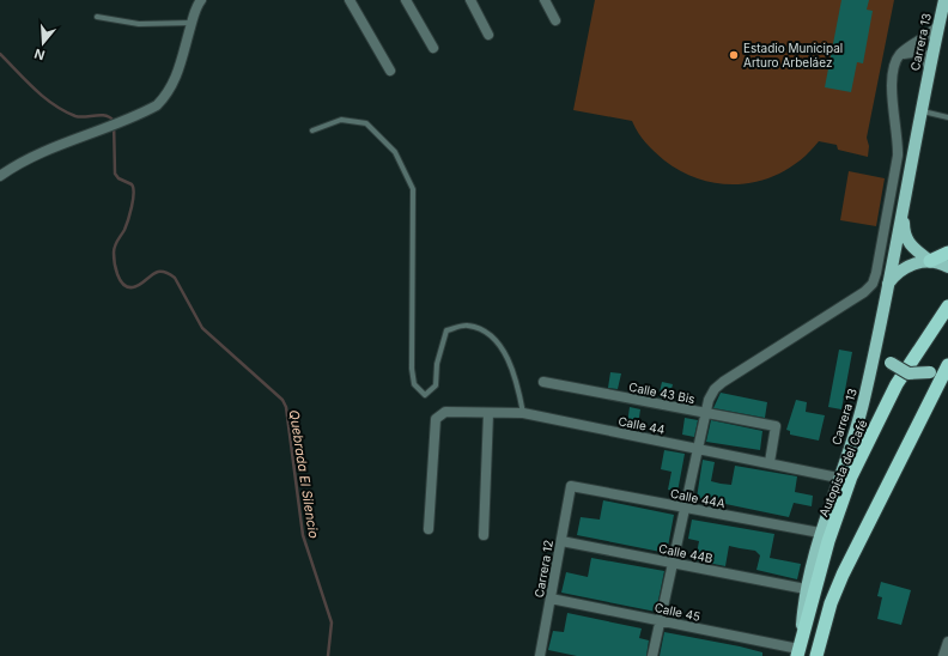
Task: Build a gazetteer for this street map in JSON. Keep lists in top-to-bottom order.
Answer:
{
  "streets": {
    "highway": ["Autopista del Café"],
    "main road": ["Carrera 13"],
    "street": [
      "Calle 43 Bis",
      "Calle 44",
      "Calle 44A",
      "Calle 44B",
      "Carrera 12",
      "Calle 45"
    ]
  },
  "crossings": [
    ["Carrera 13", "Calle 44"],
    ["Carrera 13", "Autopista del Café"],
    ["Carrera 13", "Calle 44A"],
    ["Carrera 13", "Calle 44B"],
    ["Carrera 13", "Calle 45"],
    ["Calle 43 Bis", "Calle 44"],
    ["Autopista del Café", "Calle 45"],
    ["Calle 44A", "Carrera 12"],
    ["Calle 44B", "Carrera 12"],
    ["Carrera 12", "Calle 45"]
  ],
  "water": ["Quebrada El Silencio"],
  "places": ["Estadio Municipal Arturo Arbeláez"],
  "north": "bottom"
}
